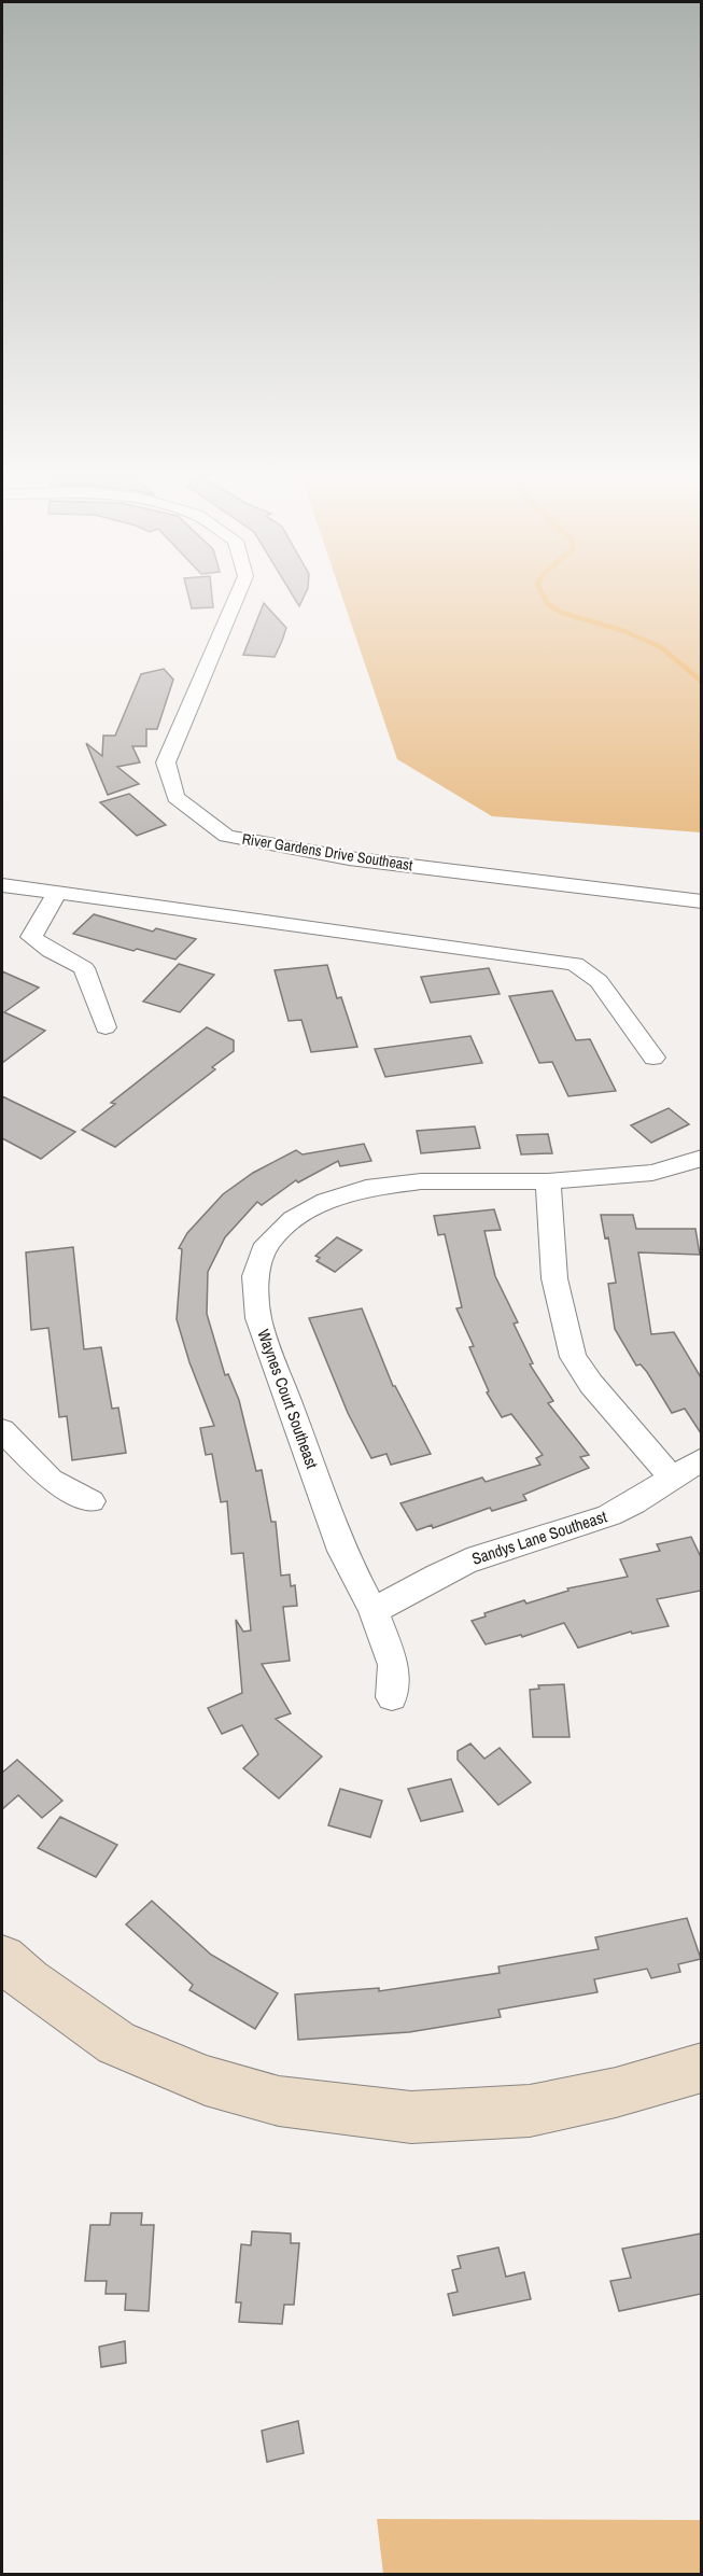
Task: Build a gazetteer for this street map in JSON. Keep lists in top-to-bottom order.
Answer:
{
  "streets": {
    "street": ["River Gardens Drive Southeast", "Waynes Court Southeast", "Sandys Lane Southeast"]
  },
  "crossings": [
    ["Waynes Court Southeast", "Sandys Lane Southeast"]
  ]
}
